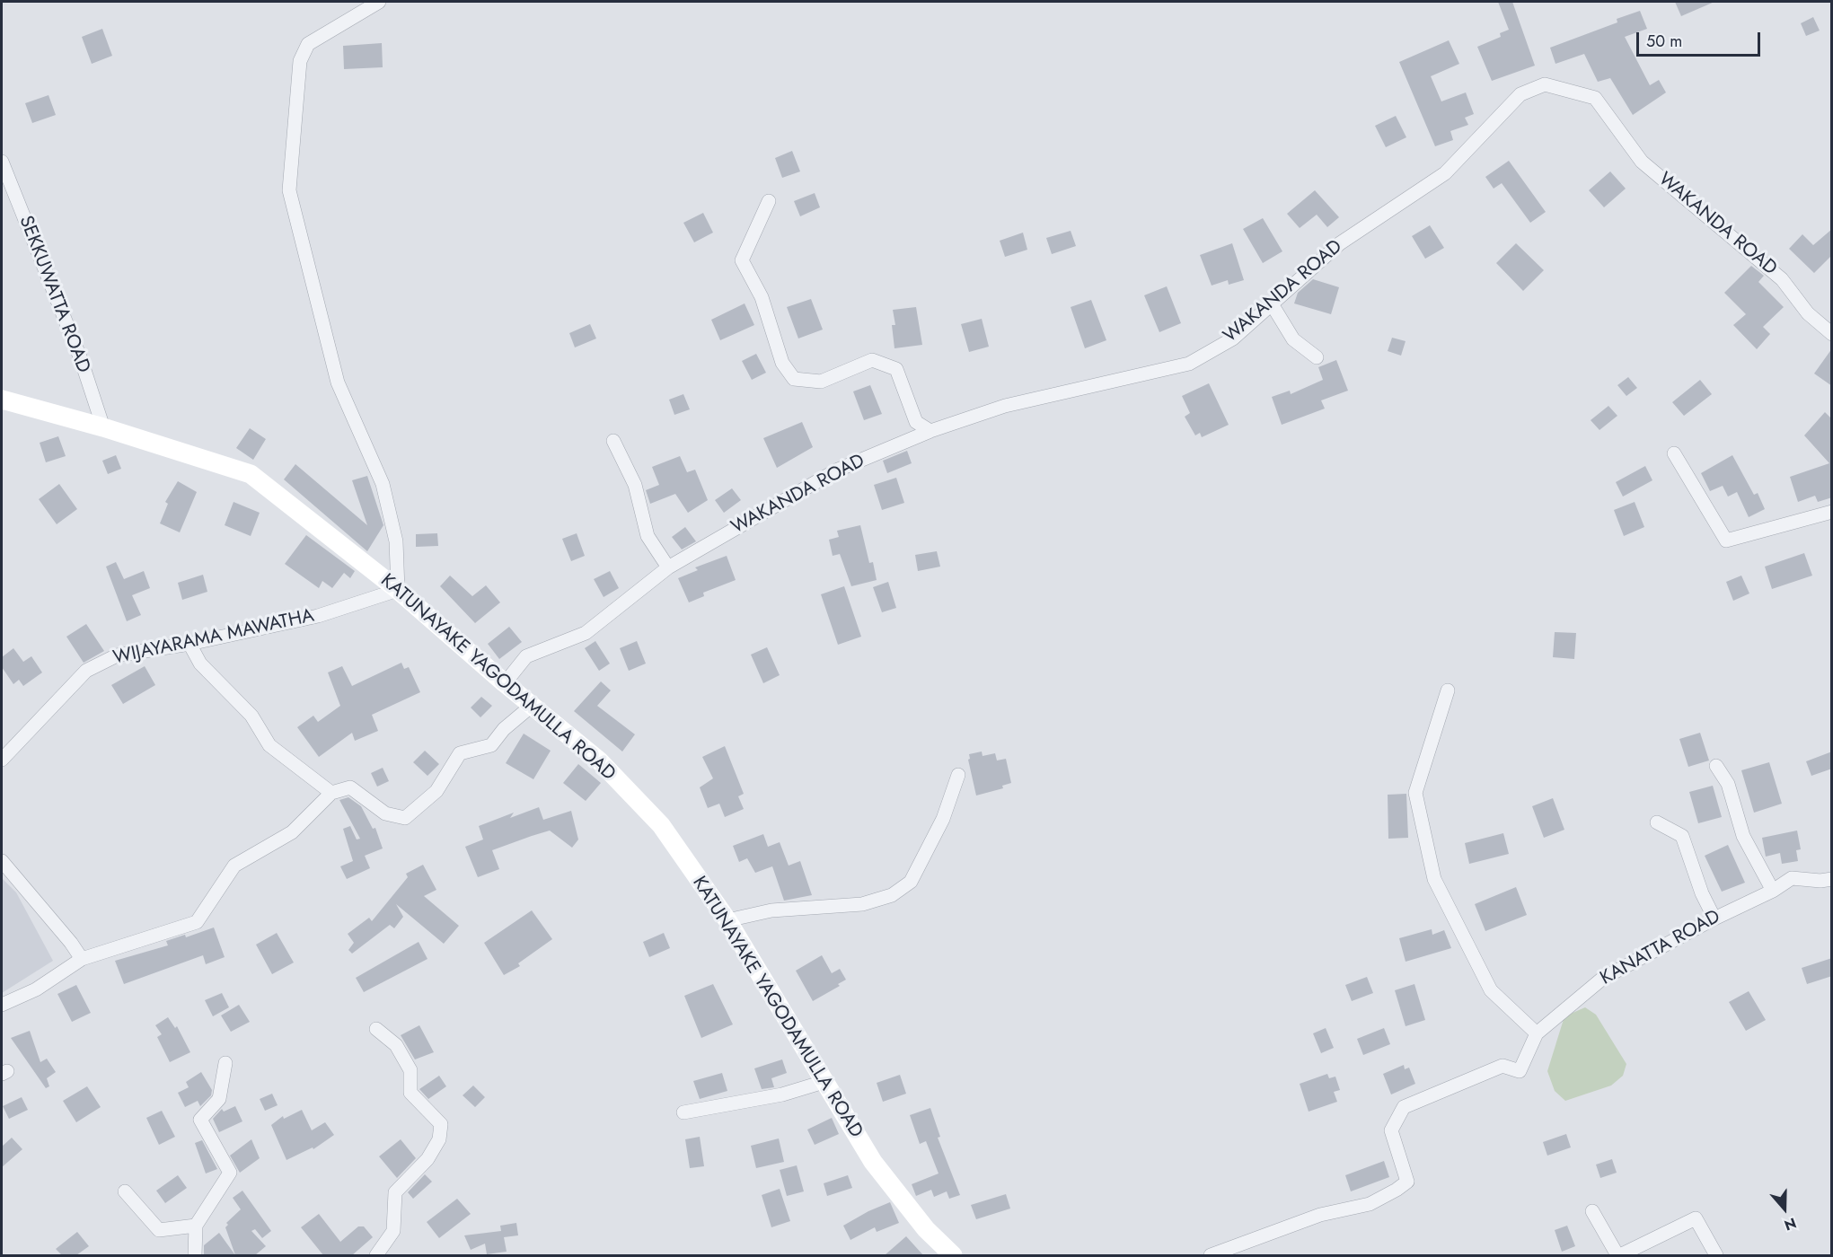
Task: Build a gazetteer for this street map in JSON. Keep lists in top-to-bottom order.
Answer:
{
  "streets": {
    "main road": ["KATUNAYAKE YAGODAMULLA ROAD"],
    "street": [
      "WAKANDA ROAD",
      "SEKKUWATTA ROAD",
      "WIJAYARAMA MAWATHA",
      "KANATTA ROAD"
    ]
  },
  "crossings": [
    ["WAKANDA ROAD", "KATUNAYAKE YAGODAMULLA ROAD"],
    ["SEKKUWATTA ROAD", "KATUNAYAKE YAGODAMULLA ROAD"],
    ["WIJAYARAMA MAWATHA", "KATUNAYAKE YAGODAMULLA ROAD"]
  ],
  "scale_bar": "50 m",
  "north": "bottom"
}
